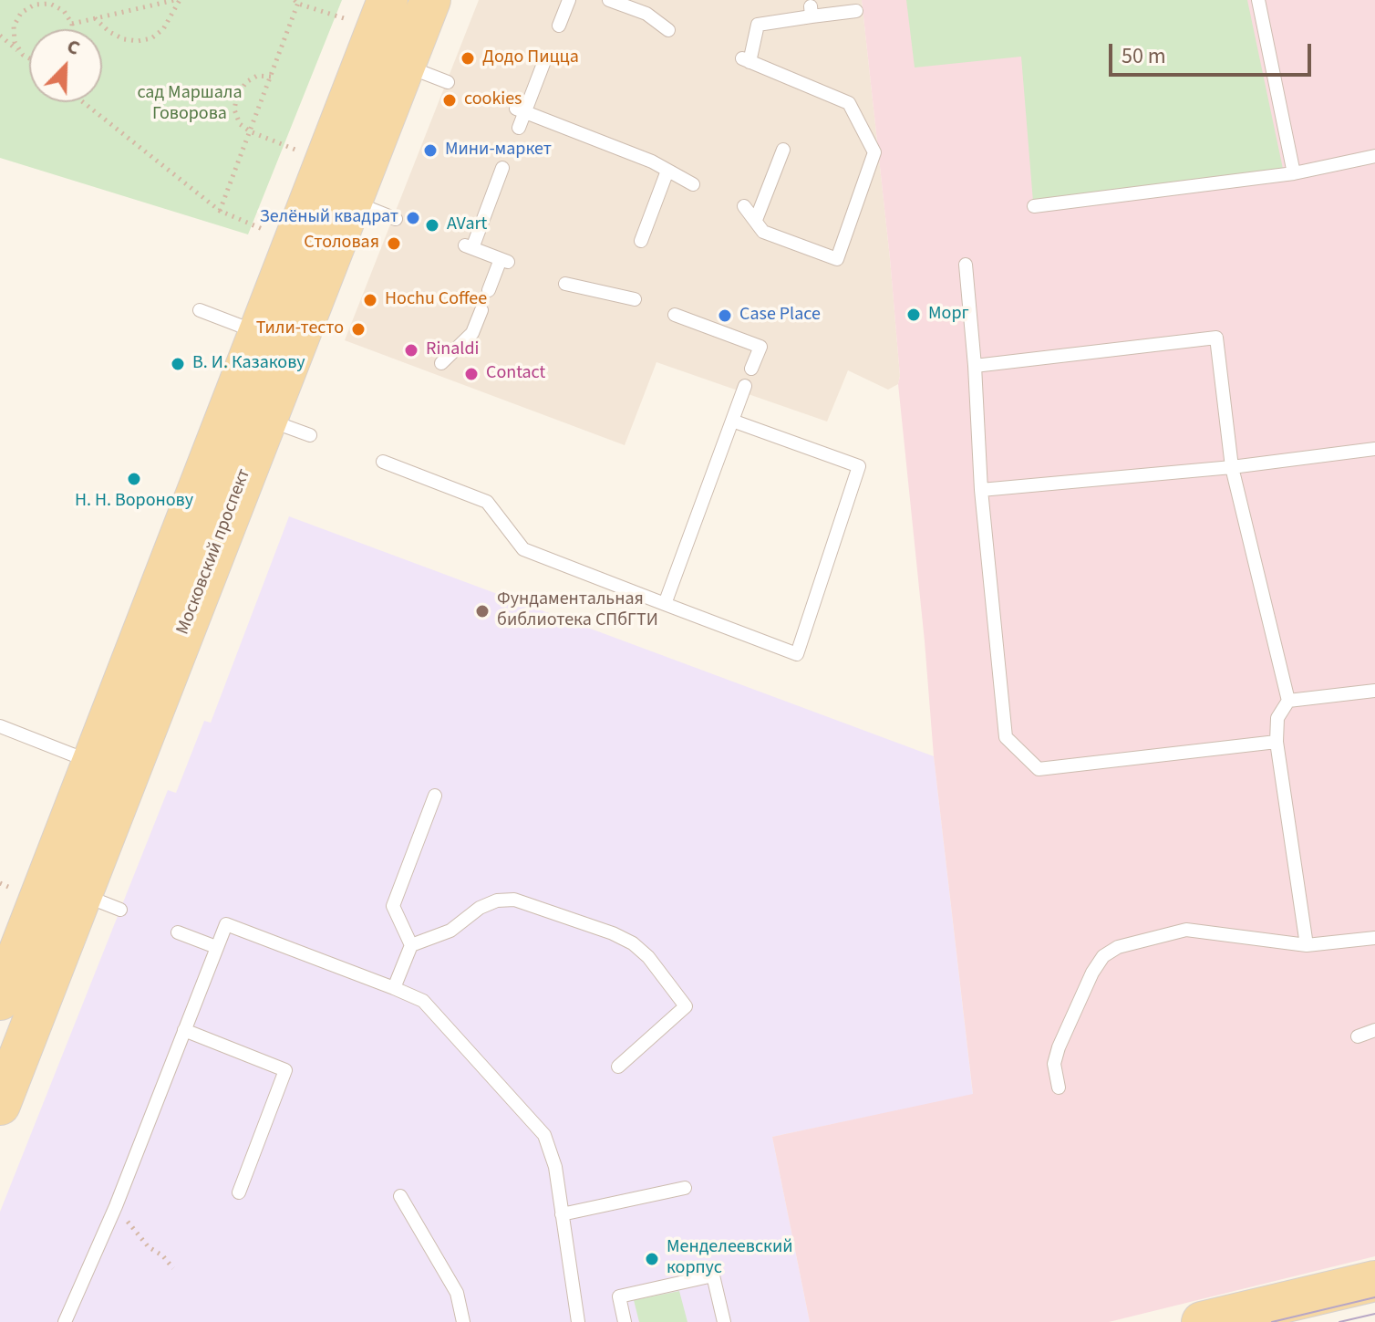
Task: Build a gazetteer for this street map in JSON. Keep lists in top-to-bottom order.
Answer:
{
  "streets": {
    "main road": ["Московский проспект"]
  },
  "parks": ["сад Маршала Говорова"],
  "places": [
    "Додо Пицца",
    "cookies",
    "Мини-маркет",
    "Зелёный квадрат",
    "AVart",
    "Столовая",
    "Hochu Coffee",
    "Морг",
    "Case Place",
    "Тили-тесто",
    "Rinaldi",
    "В. И. Казакову",
    "Contact",
    "Н. Н. Воронову",
    "Фундаментальная библиотека СПбГТИ",
    "Менделеевский корпус"
  ],
  "scale_bar": "50 m",
  "north": "top right"
}
